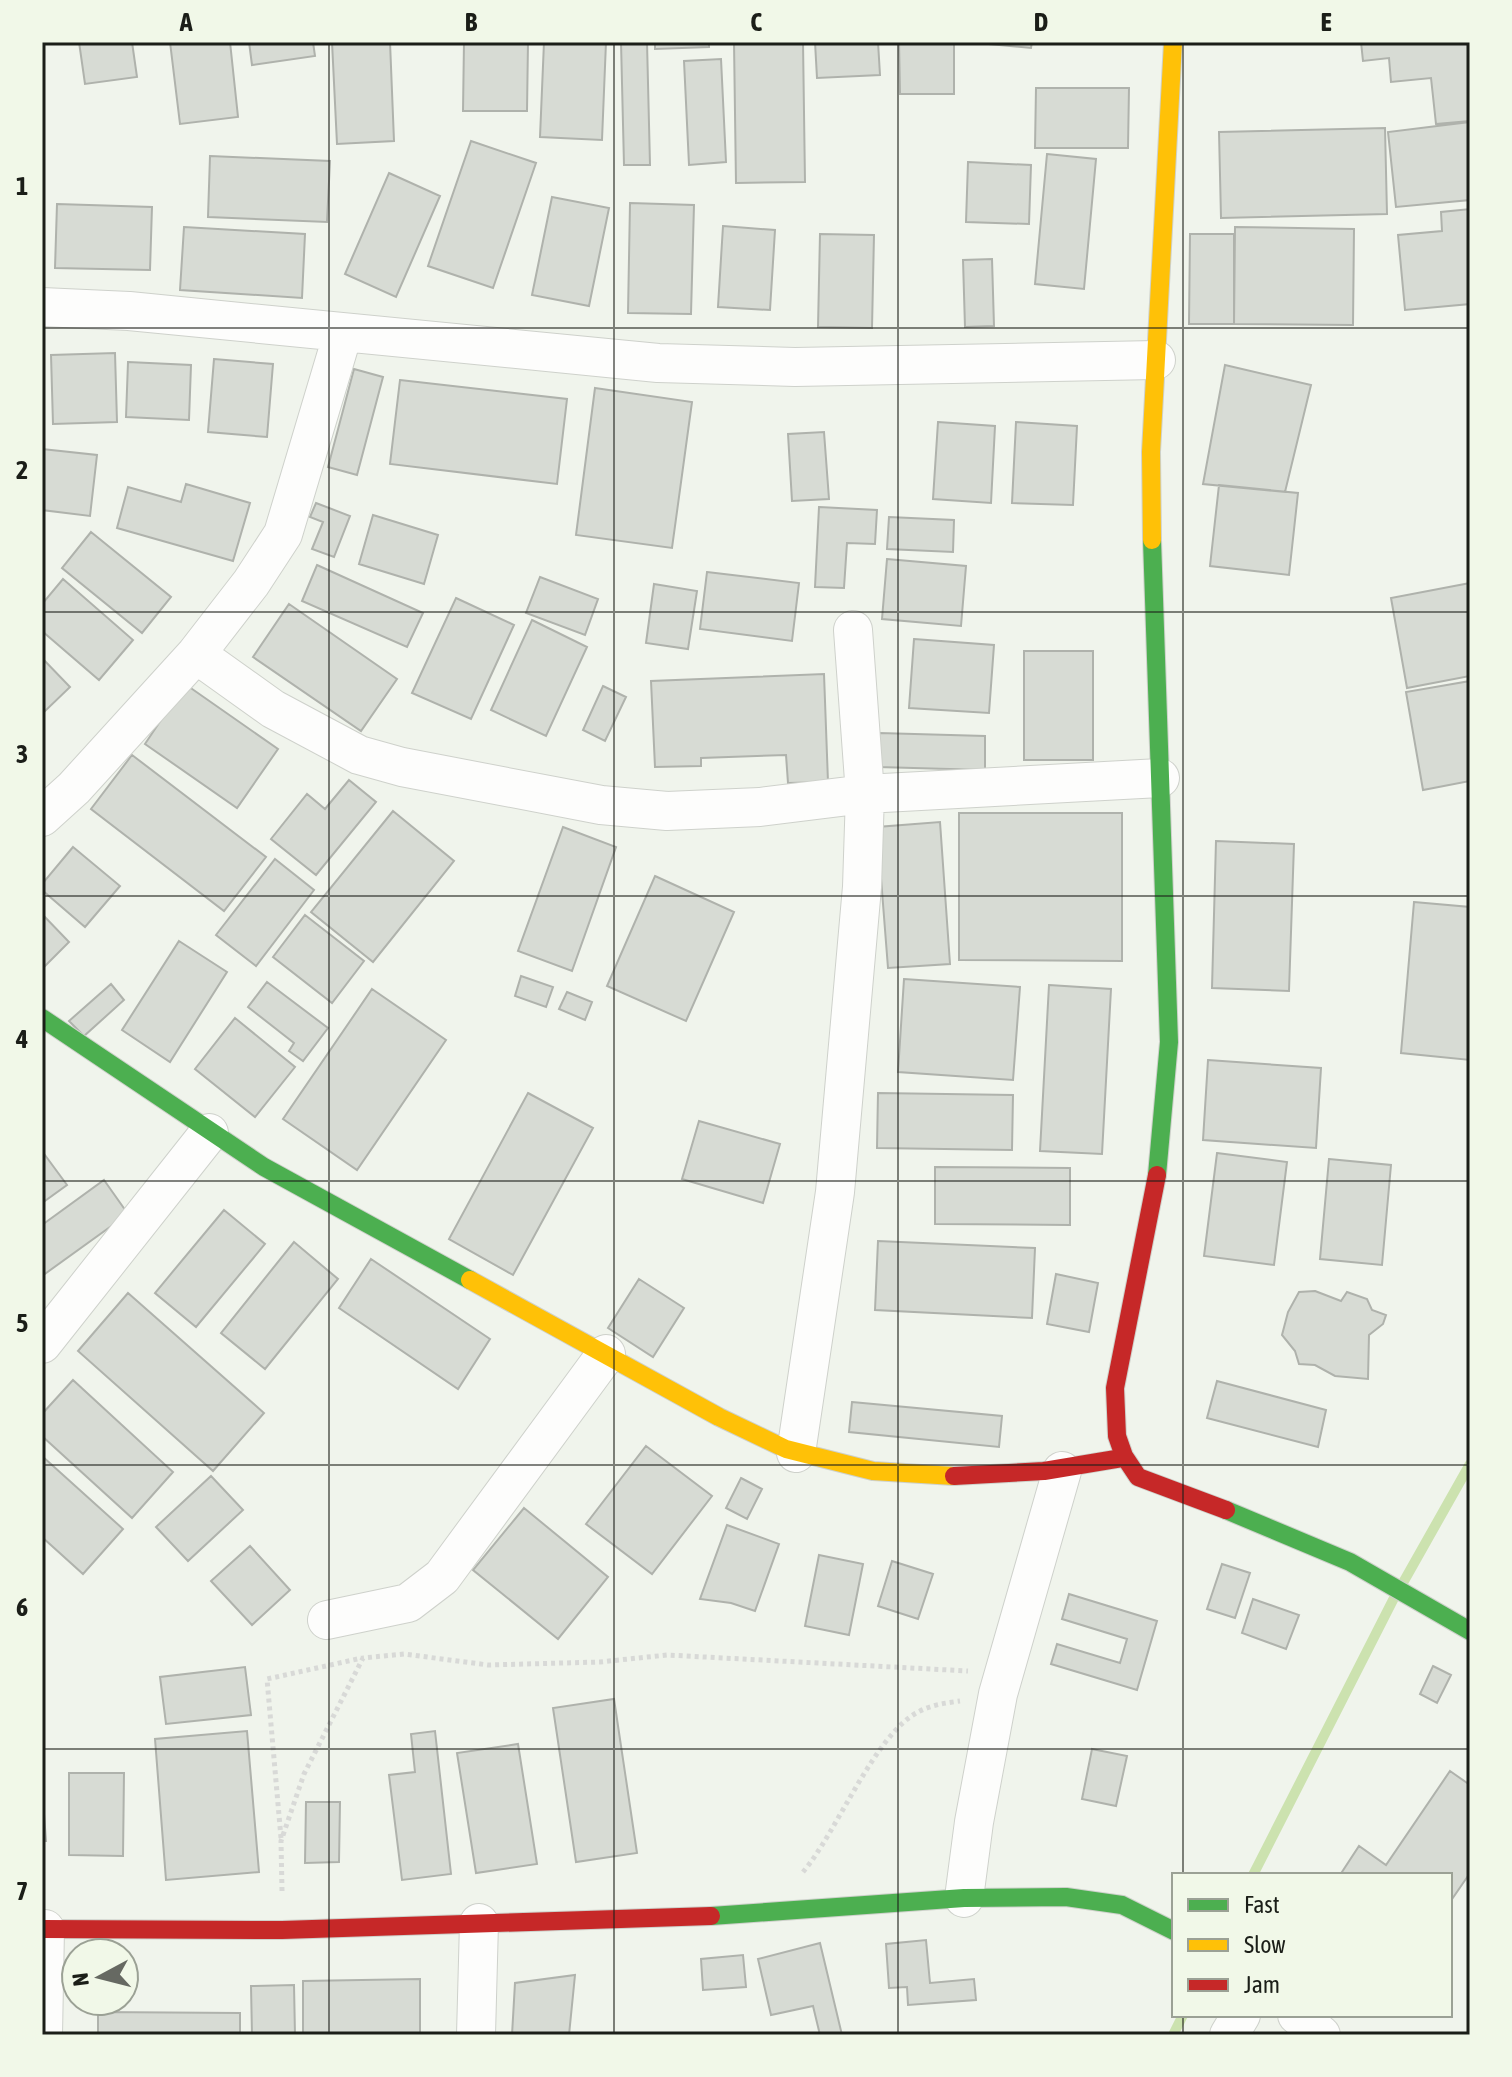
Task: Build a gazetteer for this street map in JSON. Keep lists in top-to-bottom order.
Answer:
{
  "legend": ["Fast", "Slow", "Jam"],
  "north": "left",
  "grid": {
    "columns": [
      "A",
      "B",
      "C",
      "D",
      "E"
    ],
    "rows": [
      "1",
      "2",
      "3",
      "4",
      "5",
      "6",
      "7"
    ]
  }
}
